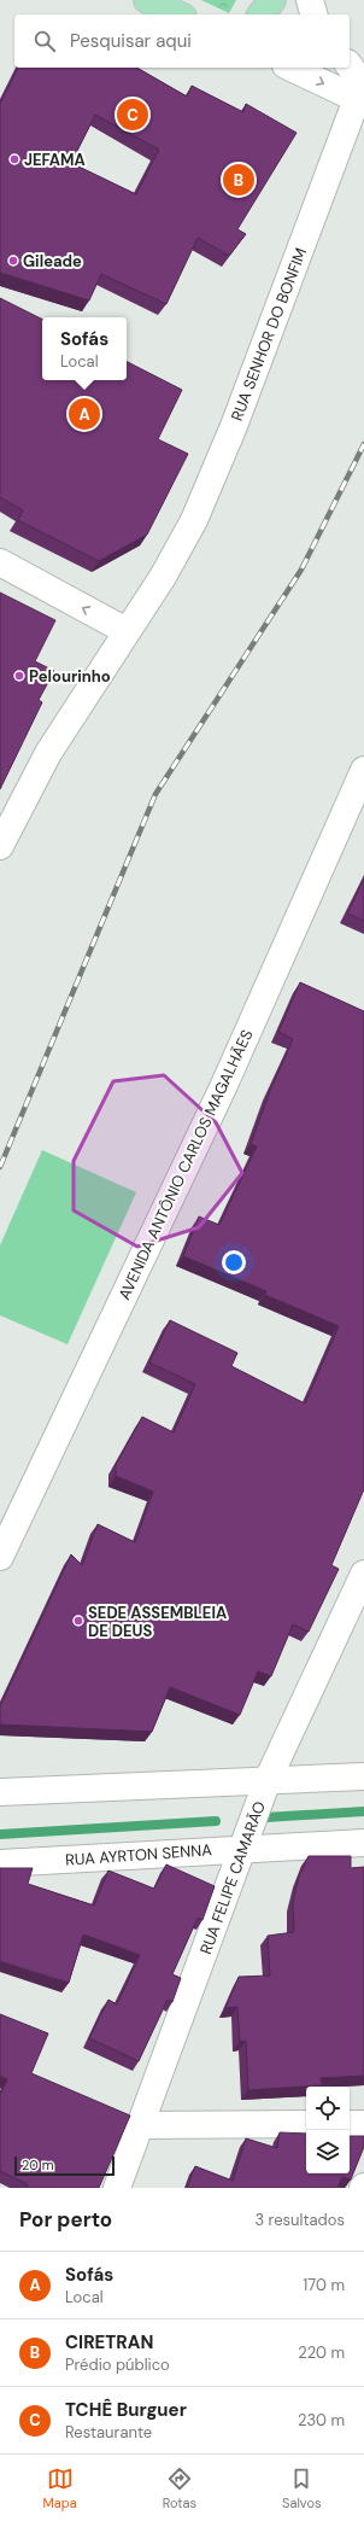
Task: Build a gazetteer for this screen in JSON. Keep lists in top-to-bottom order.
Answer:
{
  "streets": {
    "street": [
      "RUA SENHOR DO BONFIM",
      "AVENIDA ANTÔNIO CARLOS MAGALHÃES",
      "RUA AYRTON SENNA",
      "RUA FELIPE CAMARÃO"
    ]
  },
  "crossings": [
    ["RUA AYRTON SENNA", "RUA FELIPE CAMARÃO"]
  ],
  "places": [
    "JEFAMA",
    "Gileade",
    "Pelourinho",
    "SEDE ASSEMBLEIA DE DEUS"
  ],
  "scale_bar": "20 m",
  "page": {
    "search": "Pesquisar aqui",
    "pins": ["C", "B", "A"],
    "popup": ["Sofás", "Local"],
    "scale": "20 m",
    "heading": ["Por perto", "3 resultados"],
    "list": [
      {
        "mark": "A",
        "name": "Sofás",
        "note": "Local",
        "value": "170 m"
      },
      {
        "mark": "B",
        "name": "CIRETRAN",
        "note": "Prédio público",
        "value": "220 m"
      },
      {
        "mark": "C",
        "name": "TCHÊ Burguer",
        "note": "Restaurante",
        "value": "230 m"
      }
    ],
    "nav": ["Mapa", "Rotas", "Salvos"]
  }
}
